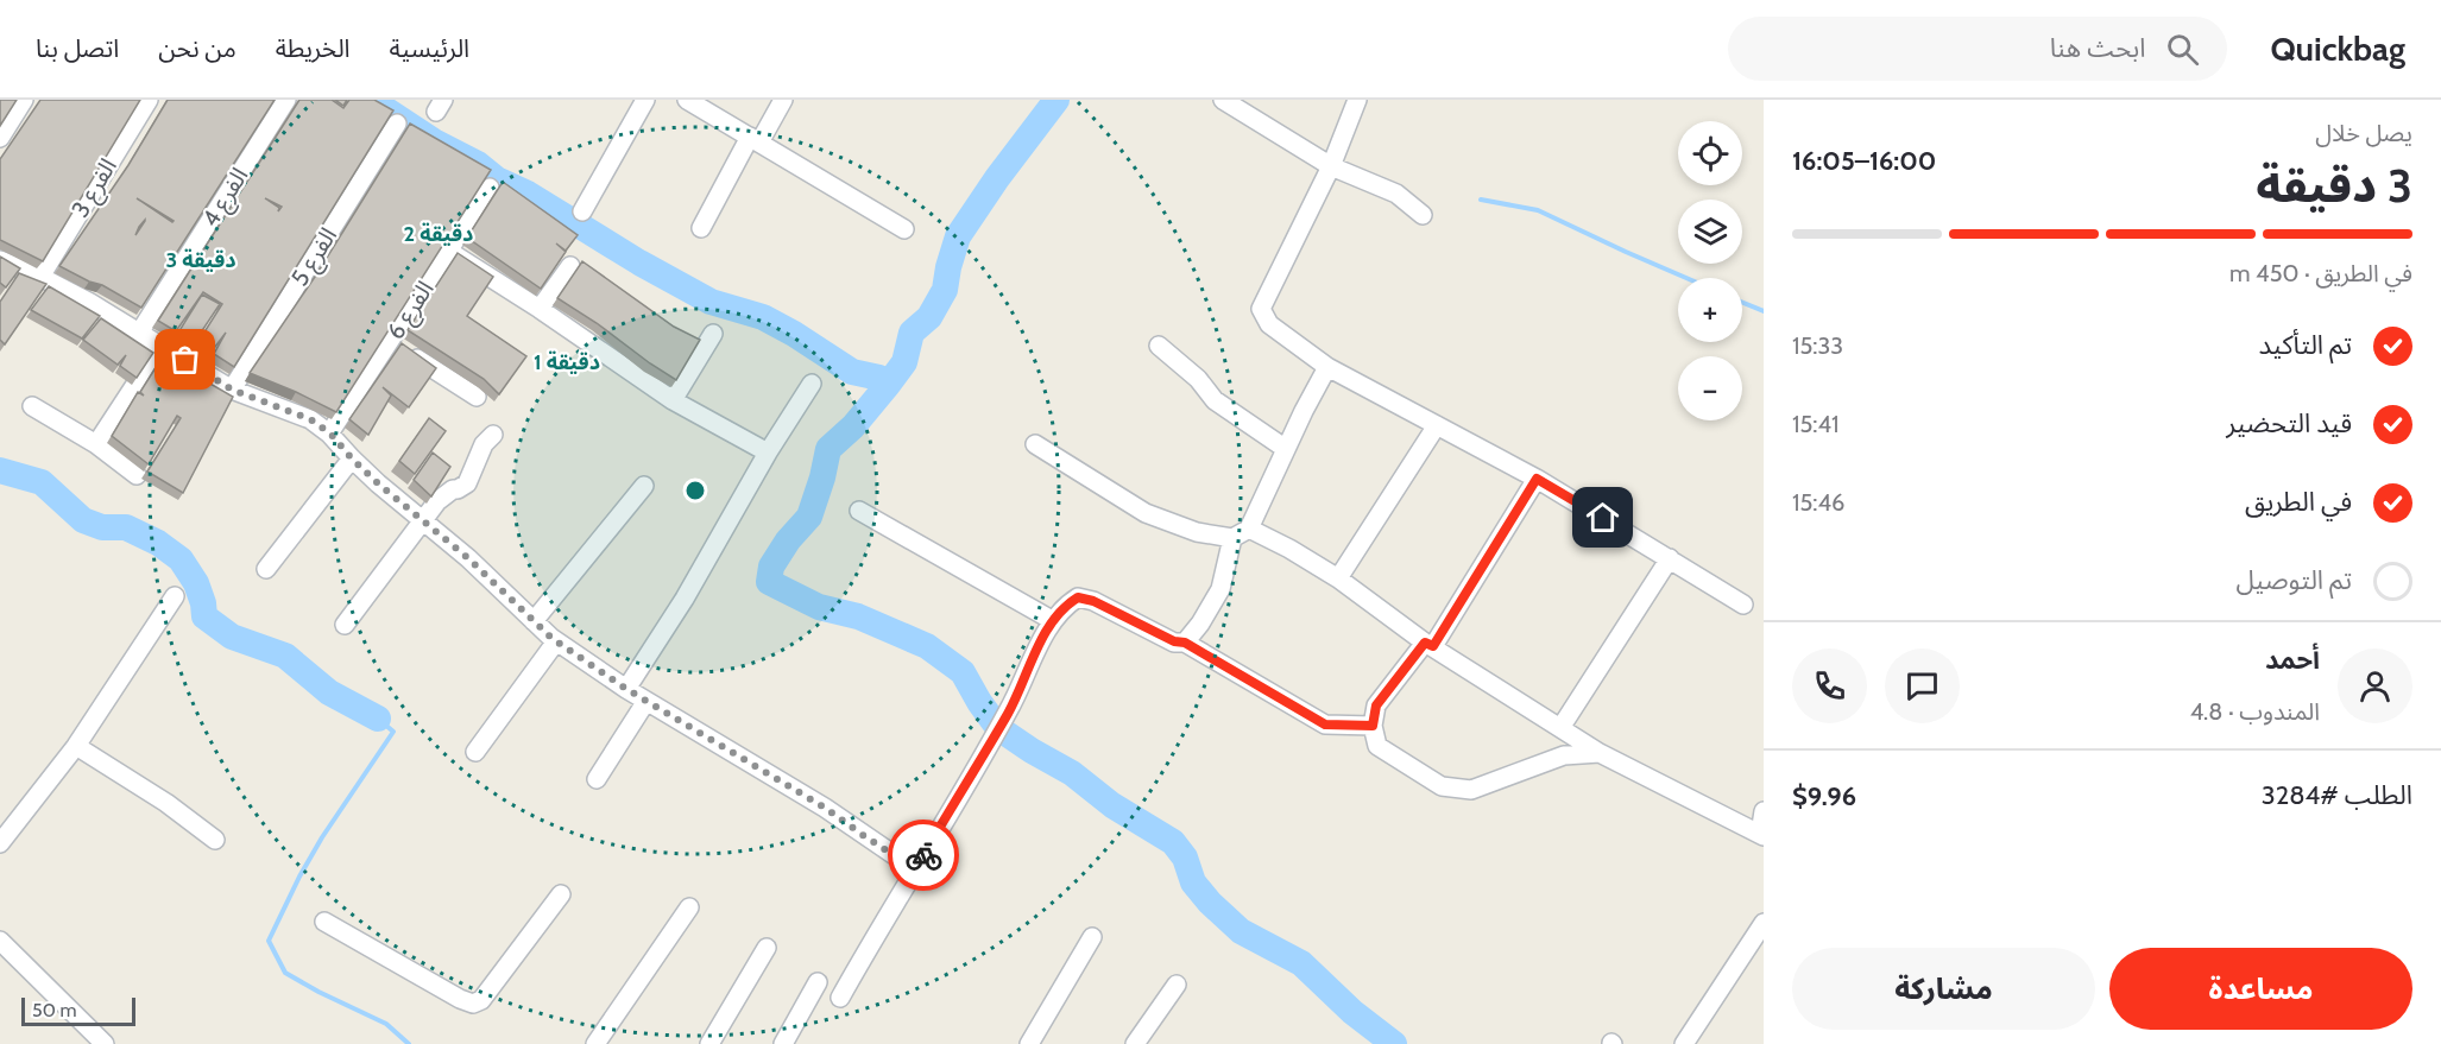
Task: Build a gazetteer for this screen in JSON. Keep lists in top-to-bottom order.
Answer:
{
  "streets": {
    "street": [
      "الفرع 3",
      "الفرع 4",
      "الفرع 5",
      "الفرع 6"
    ]
  },
  "scale_bar": "50 m",
  "page": {
    "header": "Quickbag",
    "search": "ابحث هنا",
    "nav": [
      "الرئيسية",
      "الخريطة",
      "من نحن",
      "اتصل بنا"
    ],
    "heading": ["3 دقيقة", "يصل خلال", "16:00–16:05"],
    "panel": [
      "أحمد",
      "المندوب · 4.8",
      "الطلب #3284",
      "$9.96"
    ],
    "map_buttons": ["+", "−"],
    "bar": "في الطريق · 450 m",
    "list": [
      ["تم التأكيد", "15:33"],
      ["قيد التحضير", "15:41"],
      ["في الطريق", "15:46"],
      "تم التوصيل"
    ],
    "buttons": ["مساعدة", "مشاركة"],
    "scale": "50 m"
  },
  "rings": ["2 دقيقة", "3 دقيقة", "1 دقيقة"]
}
